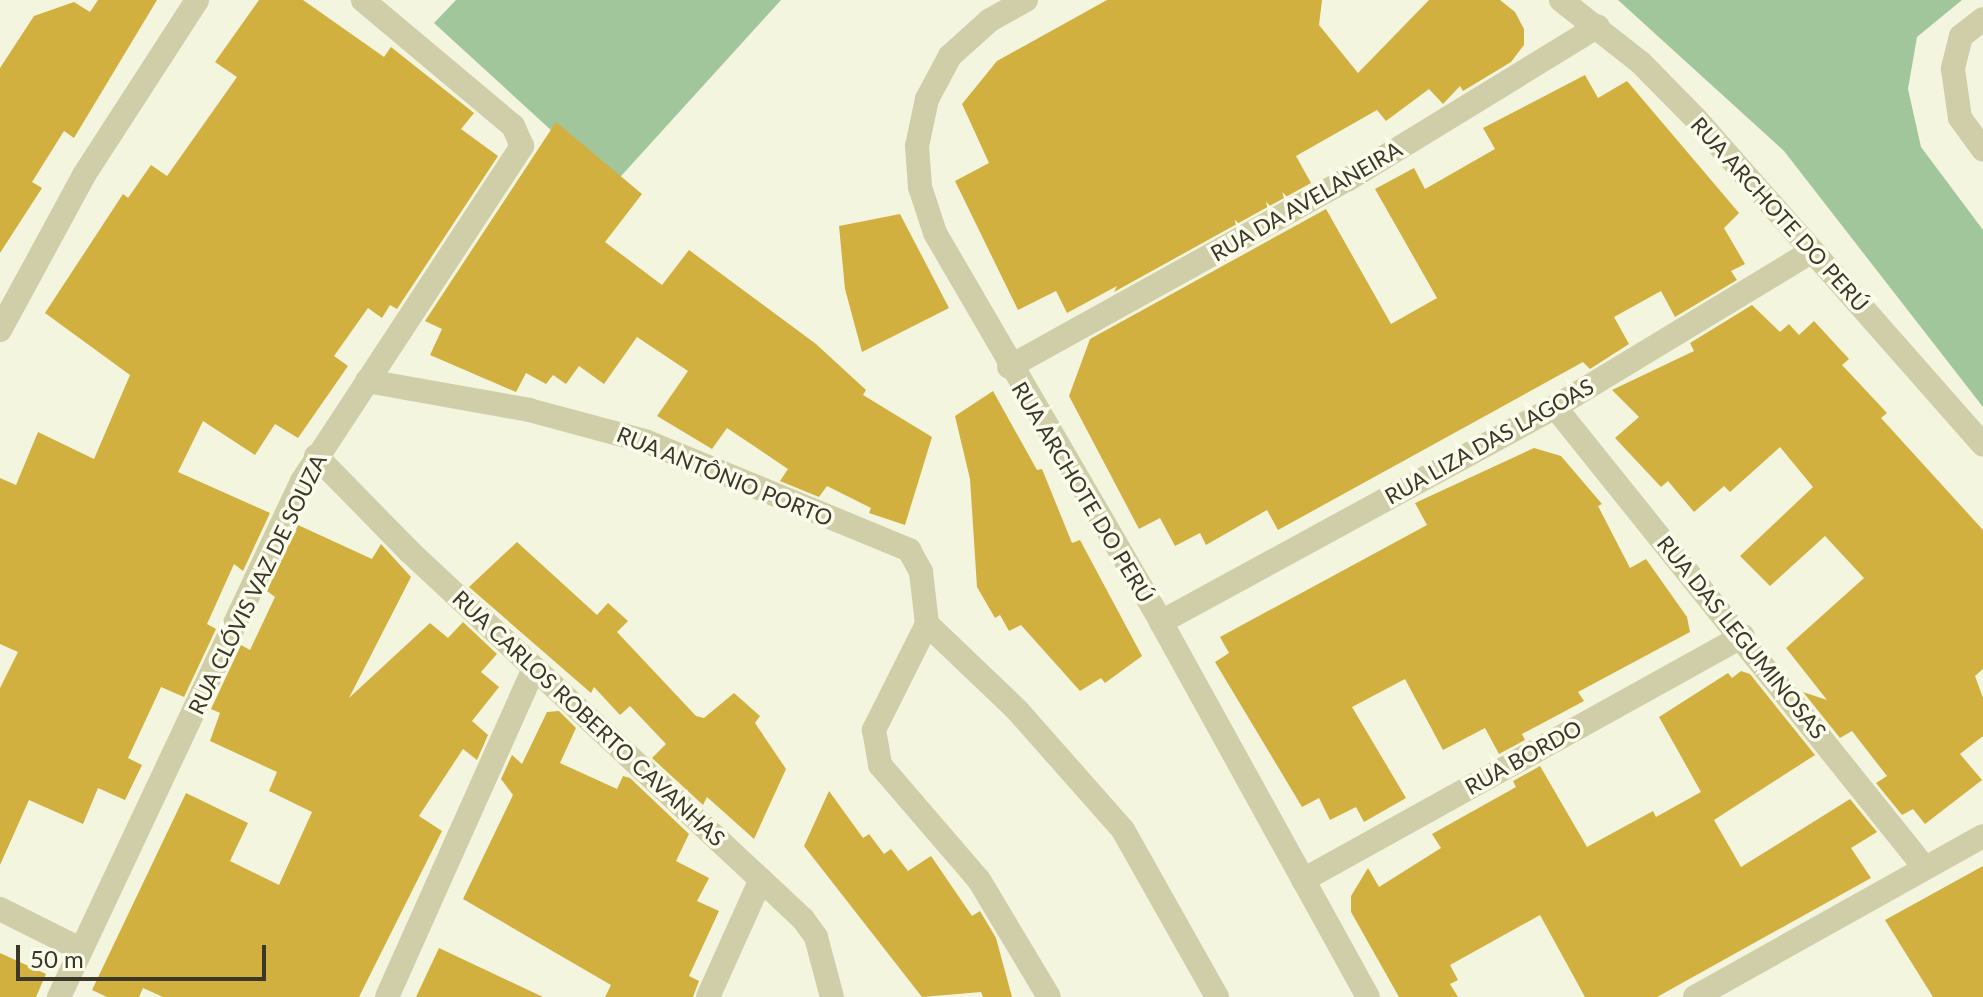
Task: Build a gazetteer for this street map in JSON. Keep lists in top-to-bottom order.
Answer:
{
  "streets": {
    "street": [
      "RUA DA AVELANEIRA",
      "RUA ARCHOTE DO PERÚ",
      "RUA LIZA DAS LAGOAS",
      "RUA ANTÔNIO PORTO",
      "RUA CLÓVIS VAZ DE SOUZA",
      "RUA DAS LEGUMINOSAS",
      "RUA CARLOS ROBERTO CAVANHAS",
      "RUA BORDO"
    ]
  },
  "crossings": [
    ["RUA DA AVELANEIRA", "RUA ARCHOTE DO PERÚ"],
    ["RUA ARCHOTE DO PERÚ", "RUA LIZA DAS LAGOAS"],
    ["RUA ARCHOTE DO PERÚ", "RUA BORDO"],
    ["RUA LIZA DAS LAGOAS", "RUA DAS LEGUMINOSAS"],
    ["RUA ANTÔNIO PORTO", "RUA CLÓVIS VAZ DE SOUZA"],
    ["RUA CLÓVIS VAZ DE SOUZA", "RUA CARLOS ROBERTO CAVANHAS"],
    ["RUA DAS LEGUMINOSAS", "RUA BORDO"]
  ],
  "scale_bar": "50 m"
}
